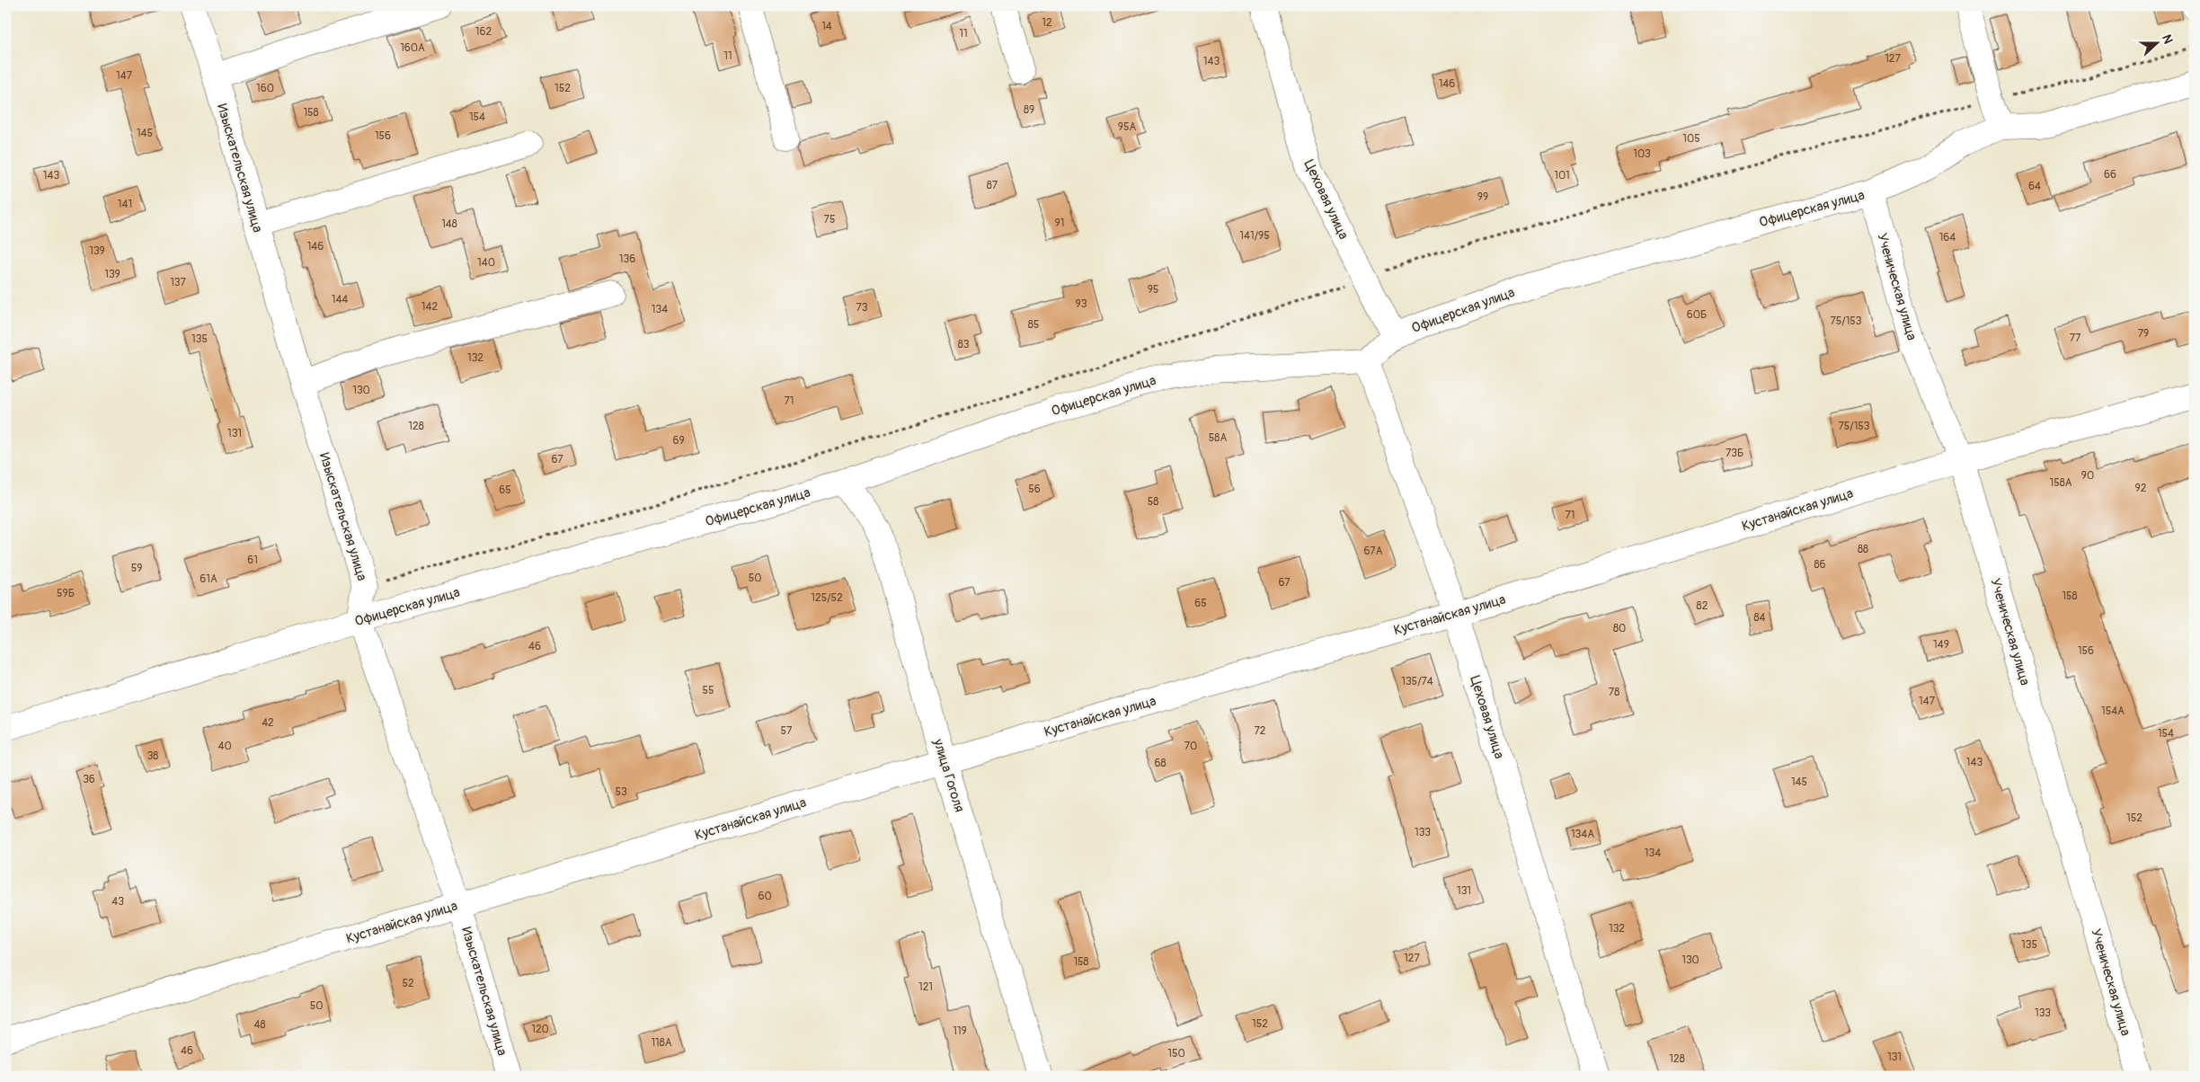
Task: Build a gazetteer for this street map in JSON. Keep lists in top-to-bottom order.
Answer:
{
  "streets": {
    "street": [
      "Изыскательская улица",
      "Цеховая улица",
      "Офицерская улица",
      "Ученическая улица",
      "Кустанайская улица",
      "улица Гоголя"
    ]
  },
  "crossings": [
    ["Изыскательская улица", "Офицерская улица"],
    ["Изыскательская улица", "Кустанайская улица"],
    ["Цеховая улица", "Офицерская улица"],
    ["Цеховая улица", "Кустанайская улица"],
    ["Офицерская улица", "Ученическая улица"],
    ["Офицерская улица", "улица Гоголя"],
    ["Ученическая улица", "Кустанайская улица"],
    ["Кустанайская улица", "улица Гоголя"]
  ],
  "house_numbers": [
    "12",
    "14",
    "162",
    "11",
    "160А",
    "11",
    "127",
    "143",
    "147",
    "146",
    "160",
    "152",
    "89",
    "158",
    "154",
    "95А",
    "145",
    "156",
    "105",
    "103",
    "66",
    "143",
    "101",
    "87",
    "64",
    "99",
    "141",
    "75",
    "91",
    "148",
    "141/95",
    "164",
    "146",
    "139",
    "136",
    "140",
    "139",
    "137",
    "95",
    "144",
    "93",
    "142",
    "73",
    "134",
    "60Б",
    "75/153",
    "85",
    "79",
    "77",
    "135",
    "83",
    "132",
    "130",
    "71",
    "128",
    "75/153",
    "131",
    "58А",
    "69",
    "73Б",
    "67",
    "90",
    "158А",
    "92",
    "56",
    "65",
    "58",
    "71",
    "88",
    "67А",
    "61",
    "86",
    "59",
    "50",
    "61А",
    "67",
    "59Б",
    "158",
    "125/52",
    "65",
    "82",
    "84",
    "80",
    "149",
    "46",
    "156",
    "135/74",
    "55",
    "78",
    "147",
    "154А",
    "42",
    "57",
    "72",
    "154",
    "40",
    "70",
    "38",
    "143",
    "68",
    "36",
    "145",
    "53",
    "152",
    "133",
    "134А",
    "134",
    "131",
    "60",
    "43",
    "132",
    "135",
    "127",
    "130",
    "158",
    "52",
    "121",
    "50",
    "133",
    "152",
    "48",
    "120",
    "119",
    "118А",
    "46",
    "150",
    "131",
    "128"
  ],
  "north": "right"
}
